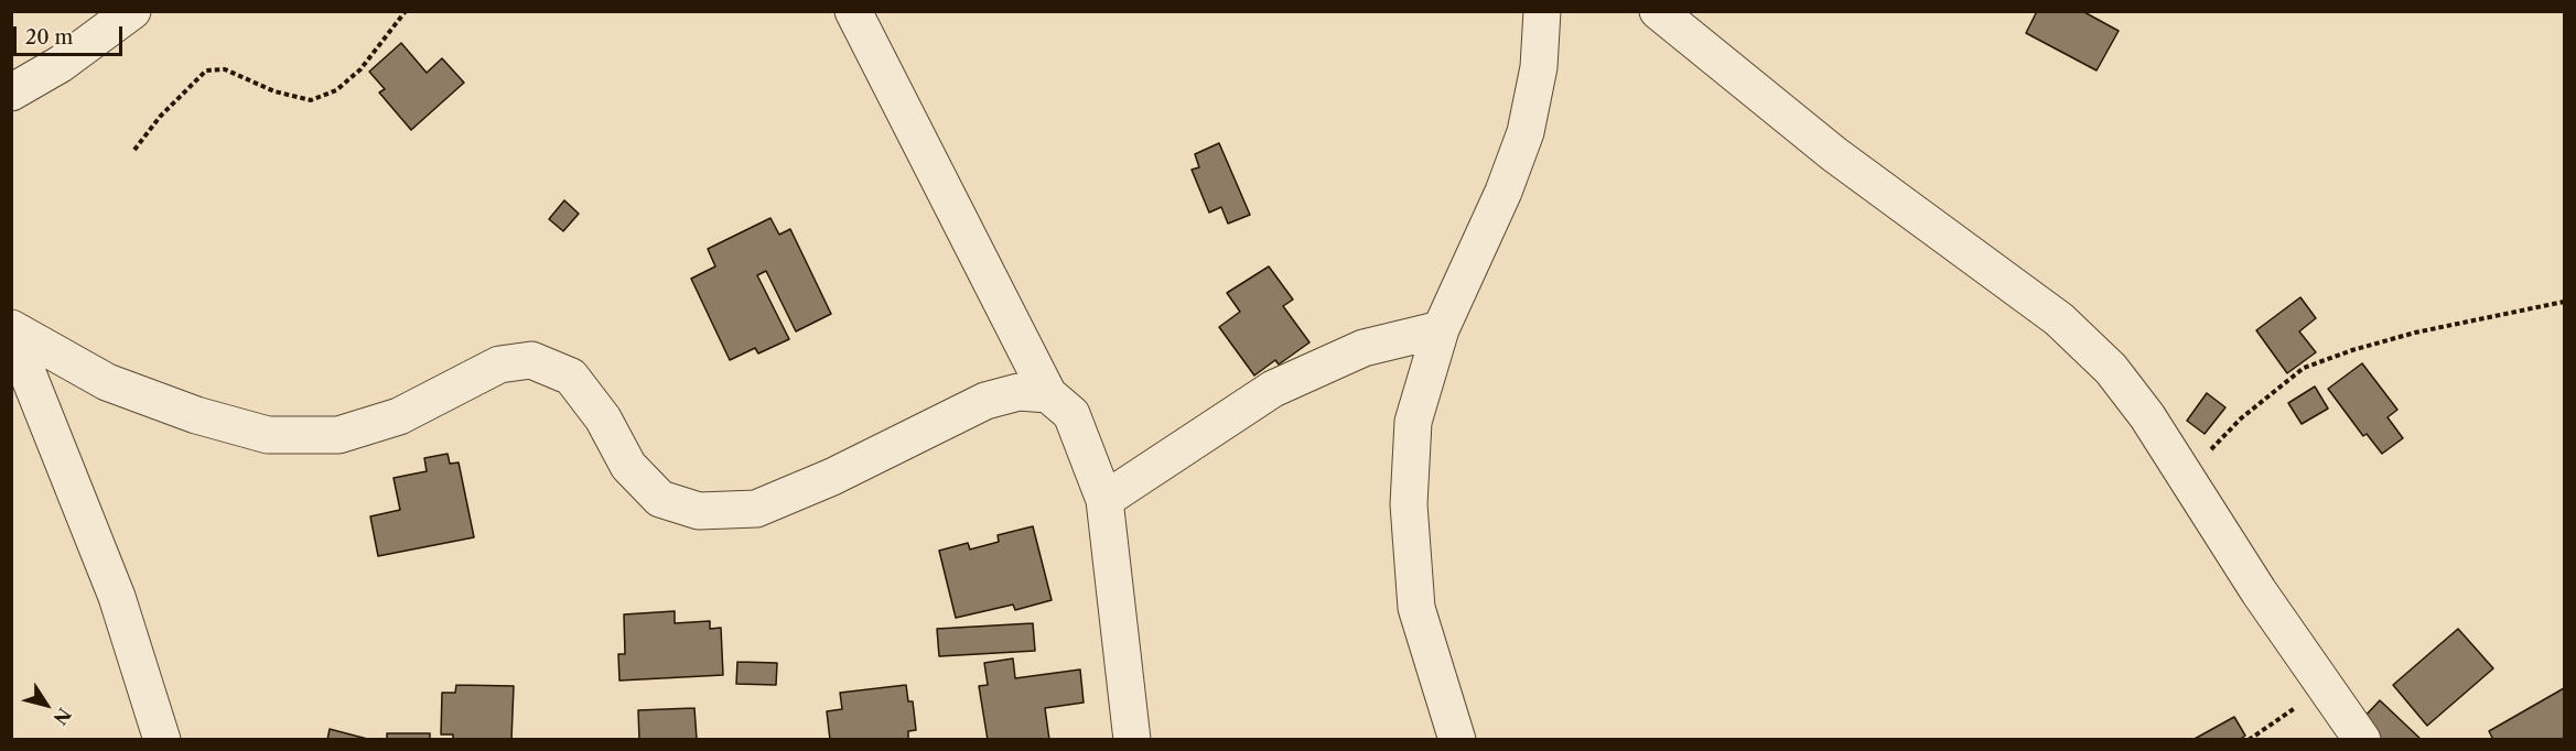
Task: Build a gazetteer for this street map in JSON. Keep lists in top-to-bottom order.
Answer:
{
  "scale_bar": "20 m",
  "north": "bottom right"
}
